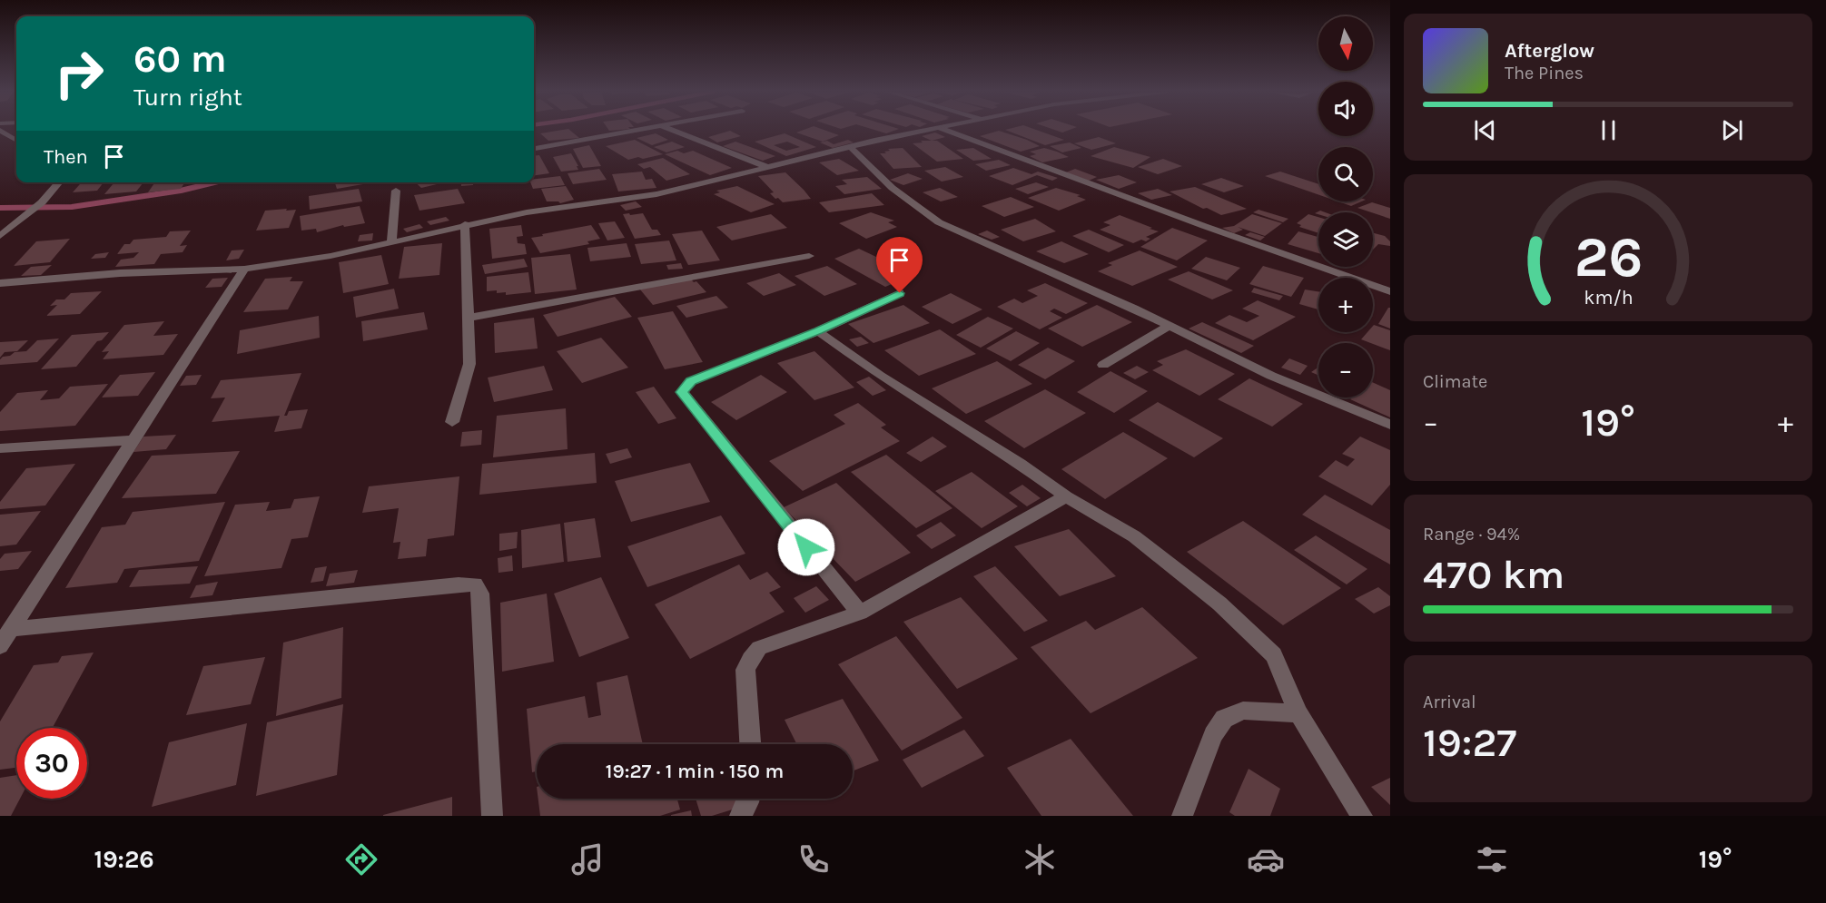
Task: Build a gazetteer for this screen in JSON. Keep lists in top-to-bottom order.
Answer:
{
  "north": "bottom",
  "page": {
    "map_buttons": ["+", "−"],
    "turn": ["60 m", "Turn right"],
    "song": ["Afterglow", "The Pines"],
    "then": "Then",
    "tile": [
      "Climate",
      ["Range · 94%", "470 km"],
      ["Arrival", "19:27"]
    ],
    "heat": ["−", "19°", "+"],
    "limit": "30",
    "trip": "19:27 · 1 min · 150 m",
    "tabs": ["19:26", "19°"],
    "gauge": ["26", "km/h"]
  }
}
